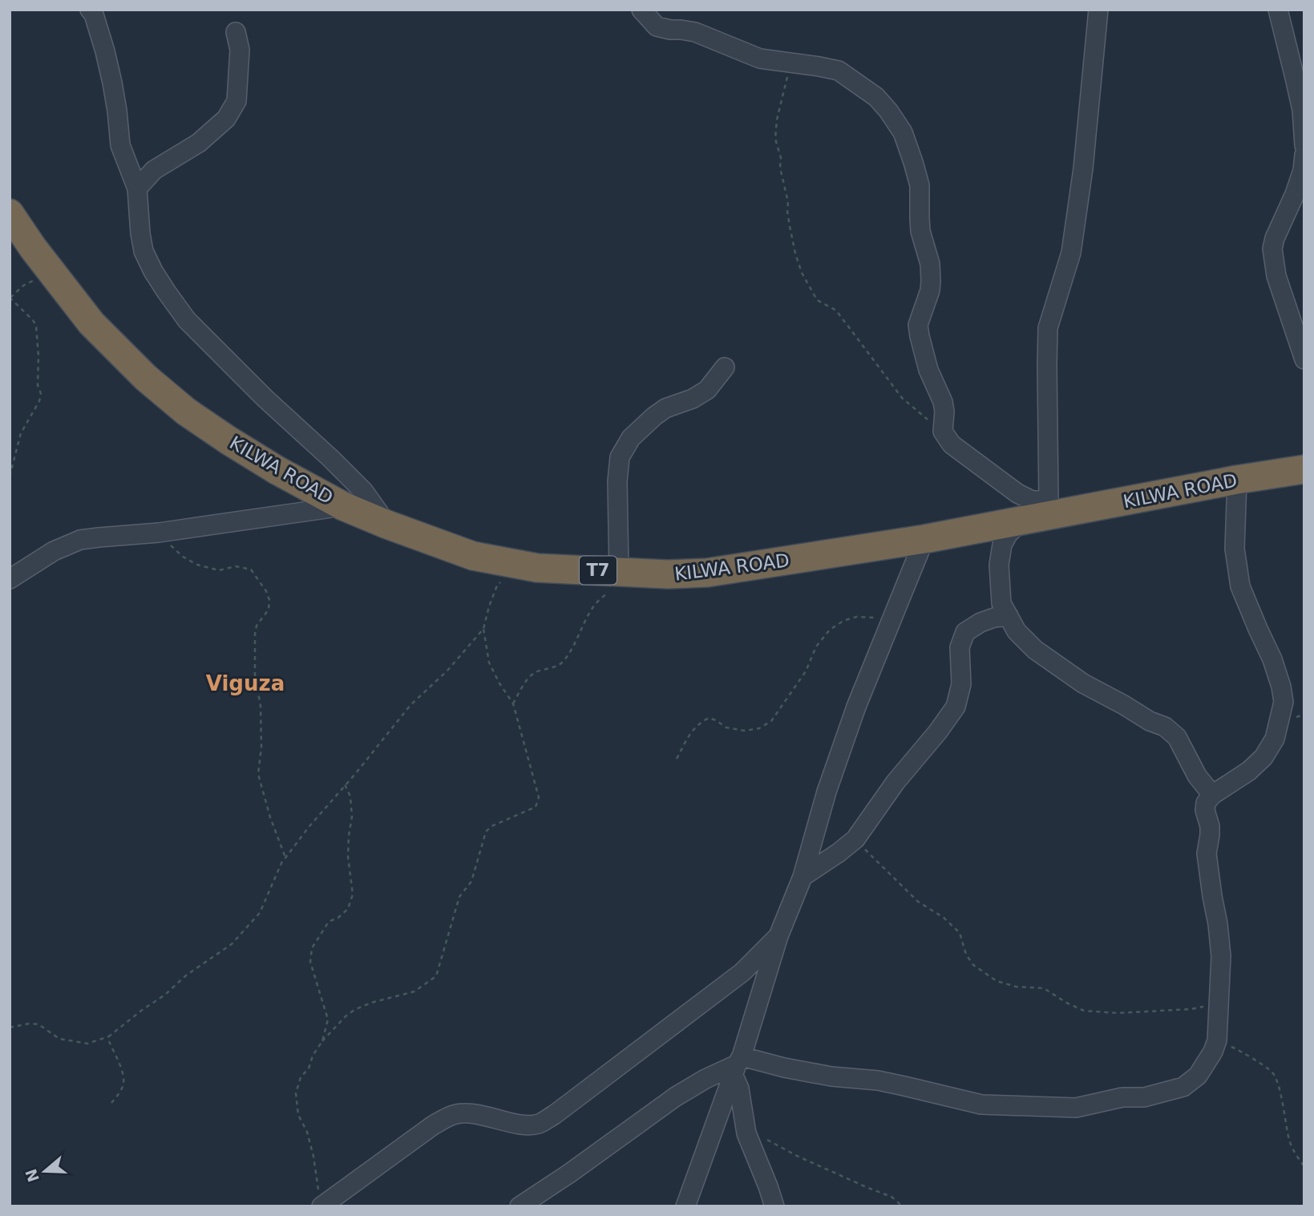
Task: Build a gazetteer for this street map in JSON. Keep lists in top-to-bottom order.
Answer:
{
  "streets": {
    "highway": ["KILWA ROAD", "T7"]
  },
  "districts": ["Viguza"],
  "north": "left"
}
